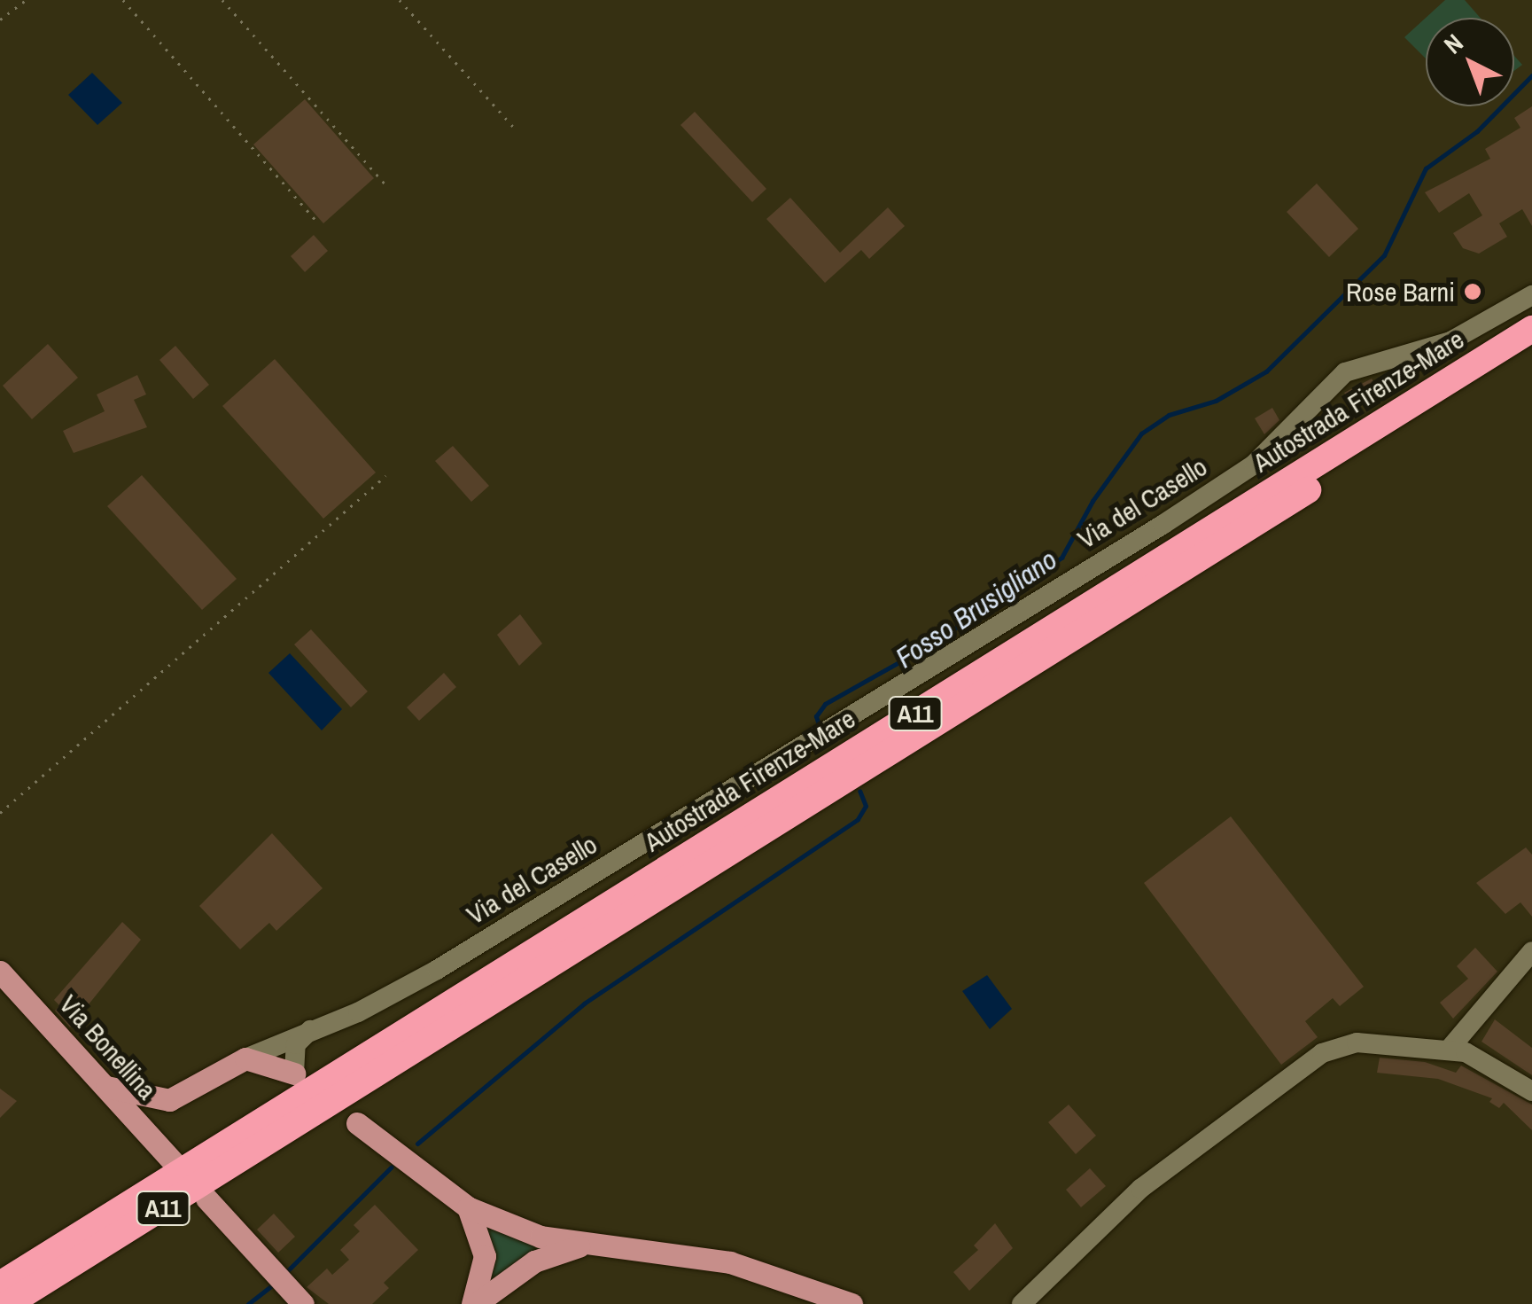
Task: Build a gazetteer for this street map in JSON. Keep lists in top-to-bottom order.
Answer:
{
  "streets": {
    "highway": ["Autostrada Firenze-Mare", "A11"],
    "main road": ["Via del Casello", "Via Bonellina"]
  },
  "crossings": [
    ["Via del Casello", "Via Bonellina"]
  ],
  "water": ["Fosso Brusigliano"],
  "places": ["Rose Barni"],
  "north": "top left"
}
